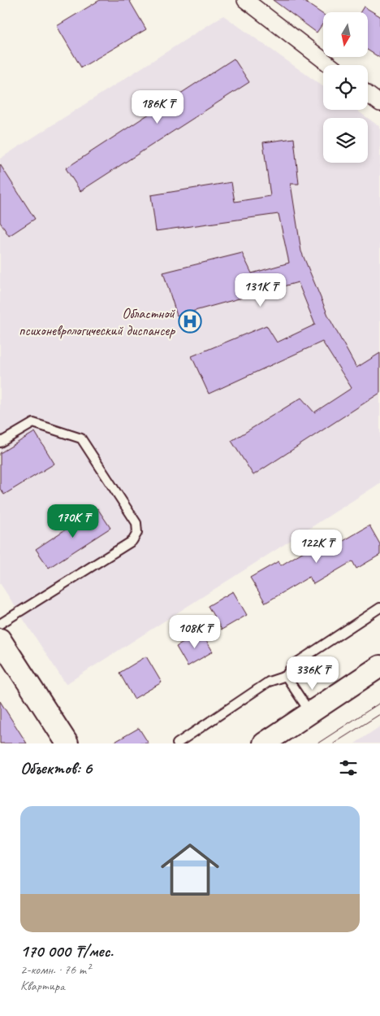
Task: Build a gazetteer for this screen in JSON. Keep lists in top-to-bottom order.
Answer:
{
  "places": {
    "hospital": ["Областной психоневрологический диспансер"]
  },
  "north": "bottom",
  "page": {
    "price": [
      "186K ₸",
      "131K ₸",
      "170K ₸",
      "122K ₸",
      "108K ₸",
      "336K ₸"
    ],
    "heading": "Объектов: 6",
    "list": [
      {
        "name": "170 000 ₸/мес.",
        "note": "2-комн. · 76 m² · Квартира"
      }
    ]
  }
}
